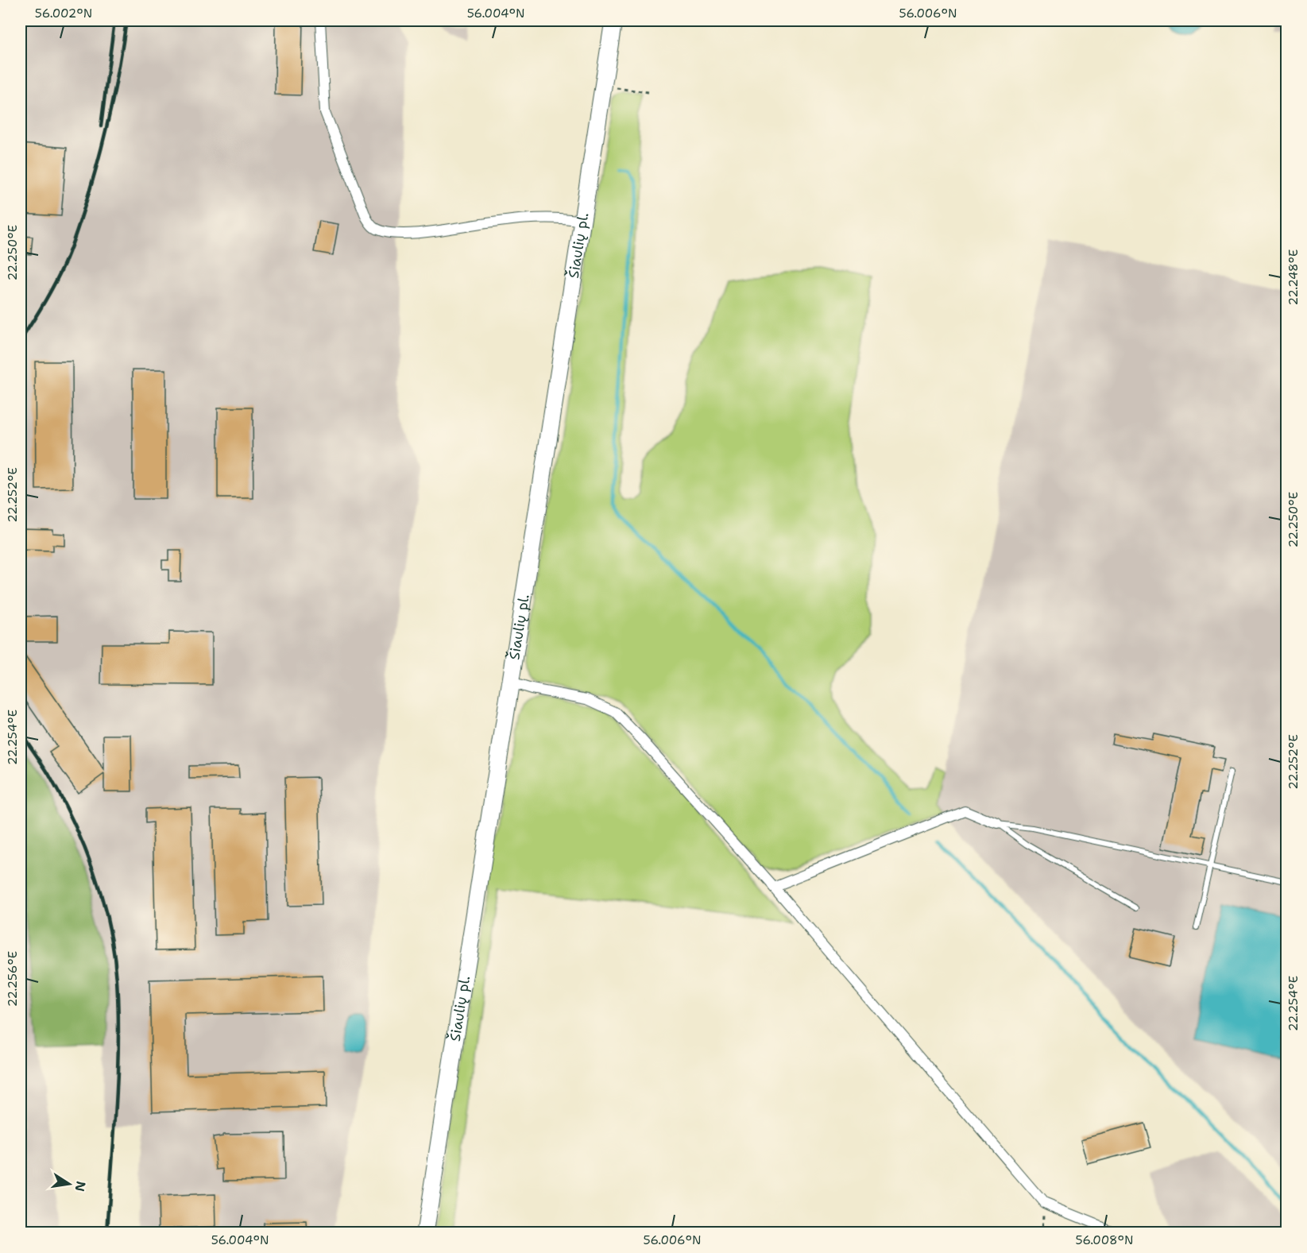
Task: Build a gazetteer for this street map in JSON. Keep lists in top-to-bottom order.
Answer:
{
  "streets": {
    "highway": ["Šiaulių pl."]
  },
  "north": "right",
  "coordinates": [
    "56.002°N",
    "56.004°N",
    "56.006°N",
    "22.250°E",
    "22.248°E",
    "22.252°E",
    "22.254°E",
    "22.256°E",
    "56.008°N"
  ]
}
